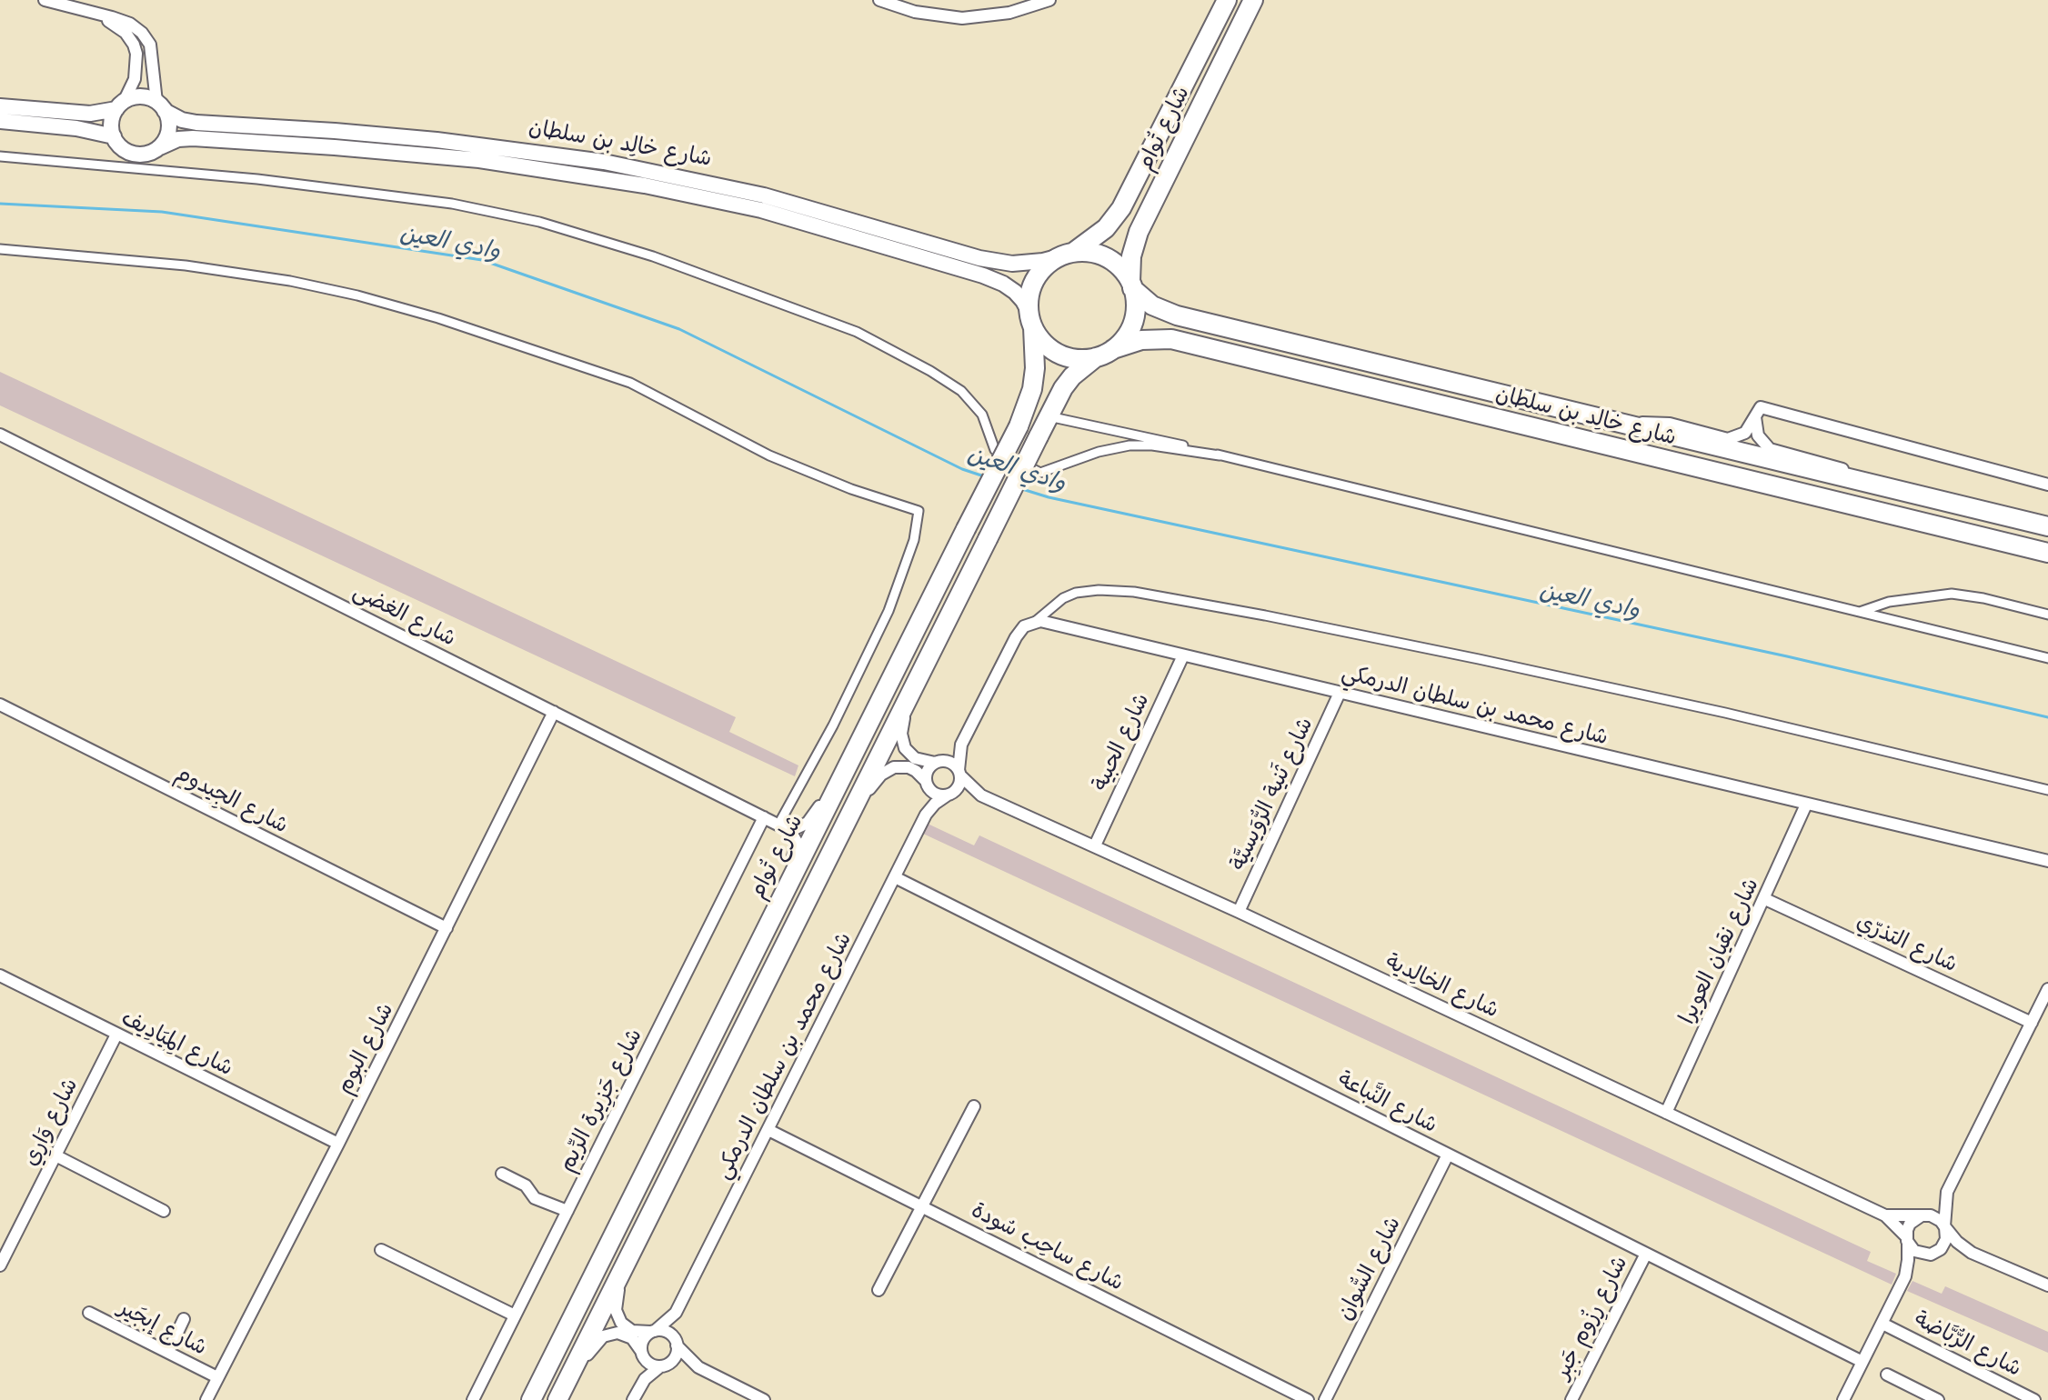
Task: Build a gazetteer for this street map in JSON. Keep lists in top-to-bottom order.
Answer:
{
  "streets": {
    "main road": ["شارع تُوام", "شارع خالِد بن سلطان"],
    "street": [
      "شارع الغضى",
      "شارع محمد بن سلطان الدرمكي",
      "شارع الحبية",
      "شارع ثَنية الرُّوَيسيَّة",
      "شارع الجِيدوم",
      "شارع التذرّي",
      "شارع نقيان العويرا",
      "شارع الخالِدية",
      "شارع المِيَادِيف",
      "شارع البوم",
      "شارع جَزِيرة الرِّيم",
      "شارع النَّباعة",
      "شارع وَارِي",
      "شارع ساحِب سُودة",
      "شارع السُّوان",
      "شارع رِزُوم جَبِر",
      "شارع إبجَير",
      "شارع الرُّبَّاضة"
    ]
  },
  "crossings": [
    ["شارع تُوام", "شارع خالِد بن سلطان"],
    ["شارع الغضى", "شارع البوم"],
    ["شارع الغضى", "شارع جَزِيرة الرِّيم"],
    ["شارع محمد بن سلطان الدرمكي", "شارع الحبية"],
    ["شارع محمد بن سلطان الدرمكي", "شارع ثَنية الرُّوَيسيَّة"],
    ["شارع محمد بن سلطان الدرمكي", "شارع نقيان العويرا"],
    ["شارع محمد بن سلطان الدرمكي", "شارع الخالِدية"],
    ["شارع محمد بن سلطان الدرمكي", "شارع النَّباعة"],
    ["شارع محمد بن سلطان الدرمكي", "شارع ساحِب سُودة"],
    ["شارع الحبية", "شارع الخالِدية"],
    ["شارع ثَنية الرُّوَيسيَّة", "شارع الخالِدية"],
    ["شارع الجِيدوم", "شارع البوم"],
    ["شارع التذرّي", "شارع نقيان العويرا"],
    ["شارع نقيان العويرا", "شارع الخالِدية"],
    ["شارع المِيَادِيف", "شارع البوم"],
    ["شارع المِيَادِيف", "شارع وَارِي"],
    ["شارع البوم", "شارع إبجَير"],
    ["شارع النَّباعة", "شارع السُّوان"],
    ["شارع النَّباعة", "شارع رِزُوم جَبِر"]
  ],
  "water": ["وادي العين"]
}
